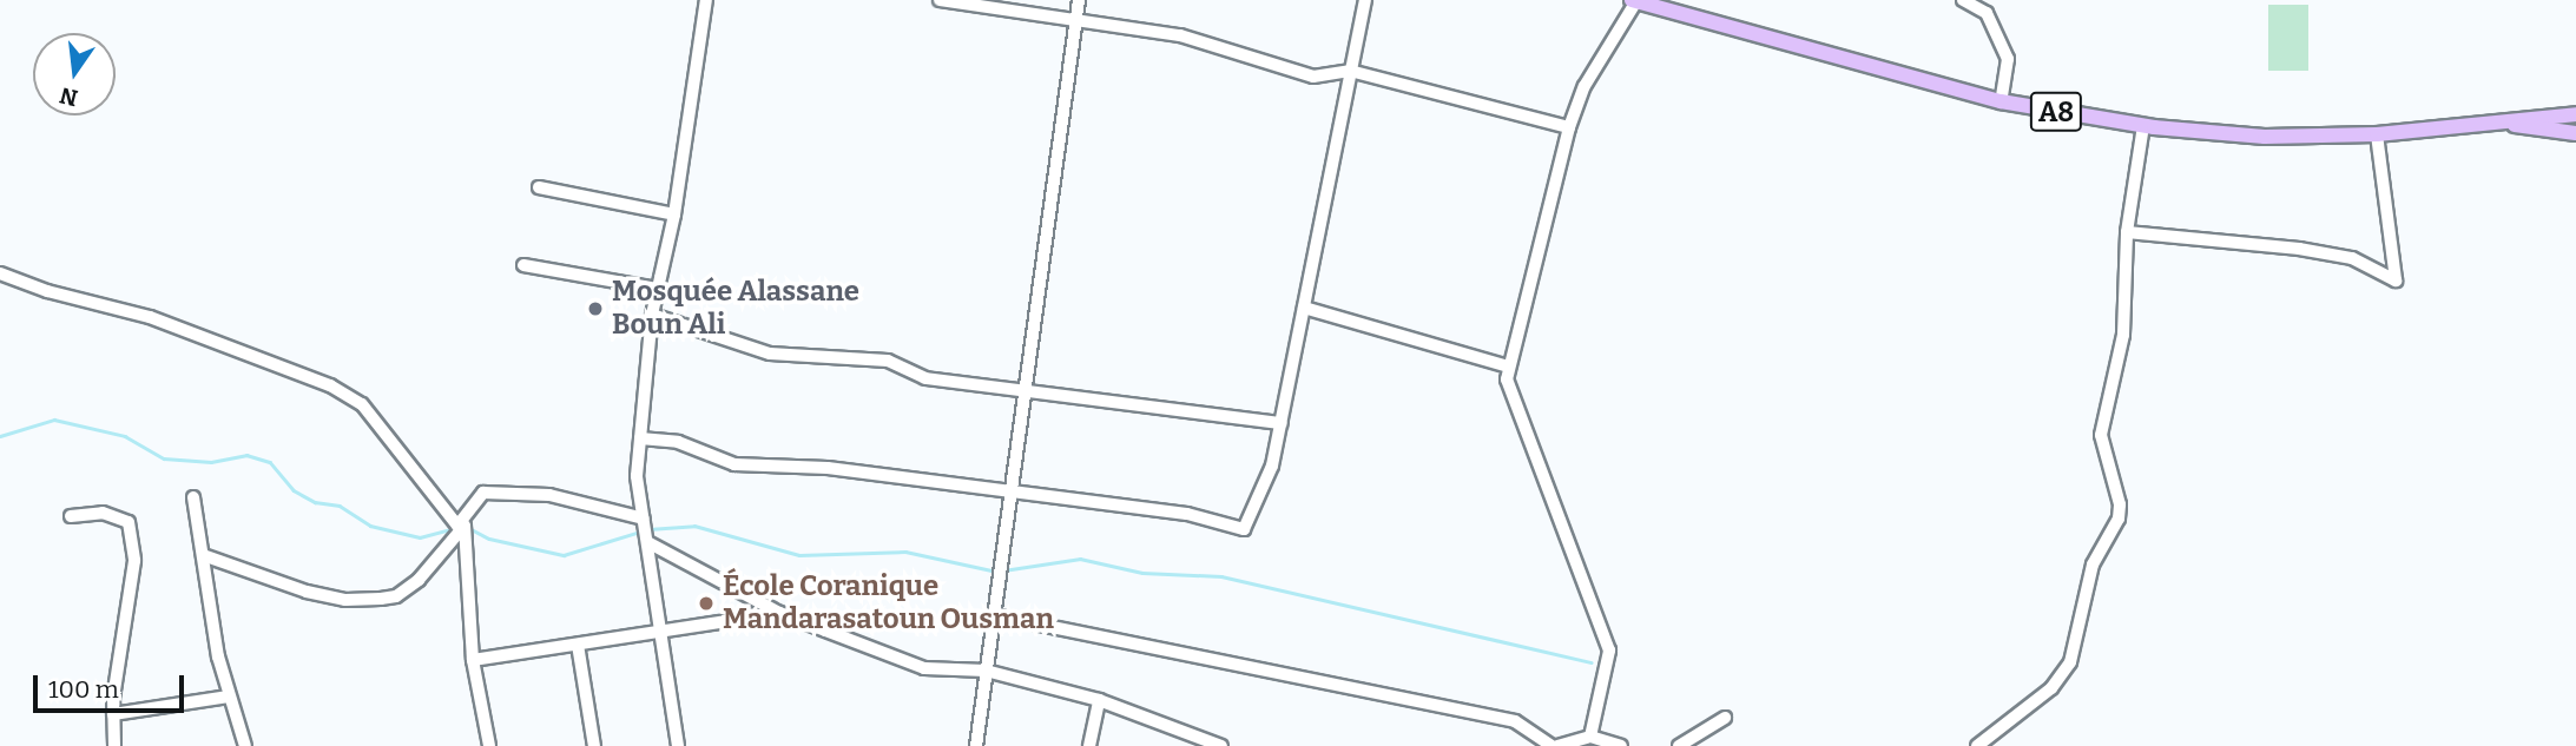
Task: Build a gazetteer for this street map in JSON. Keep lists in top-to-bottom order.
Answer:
{
  "streets": {
    "main road": ["A8"]
  },
  "places": ["Mosquée Alassane Boun Ali", "École Coranique Mandarasatoun Ousman"],
  "scale_bar": "100 m",
  "north": "bottom"
}
